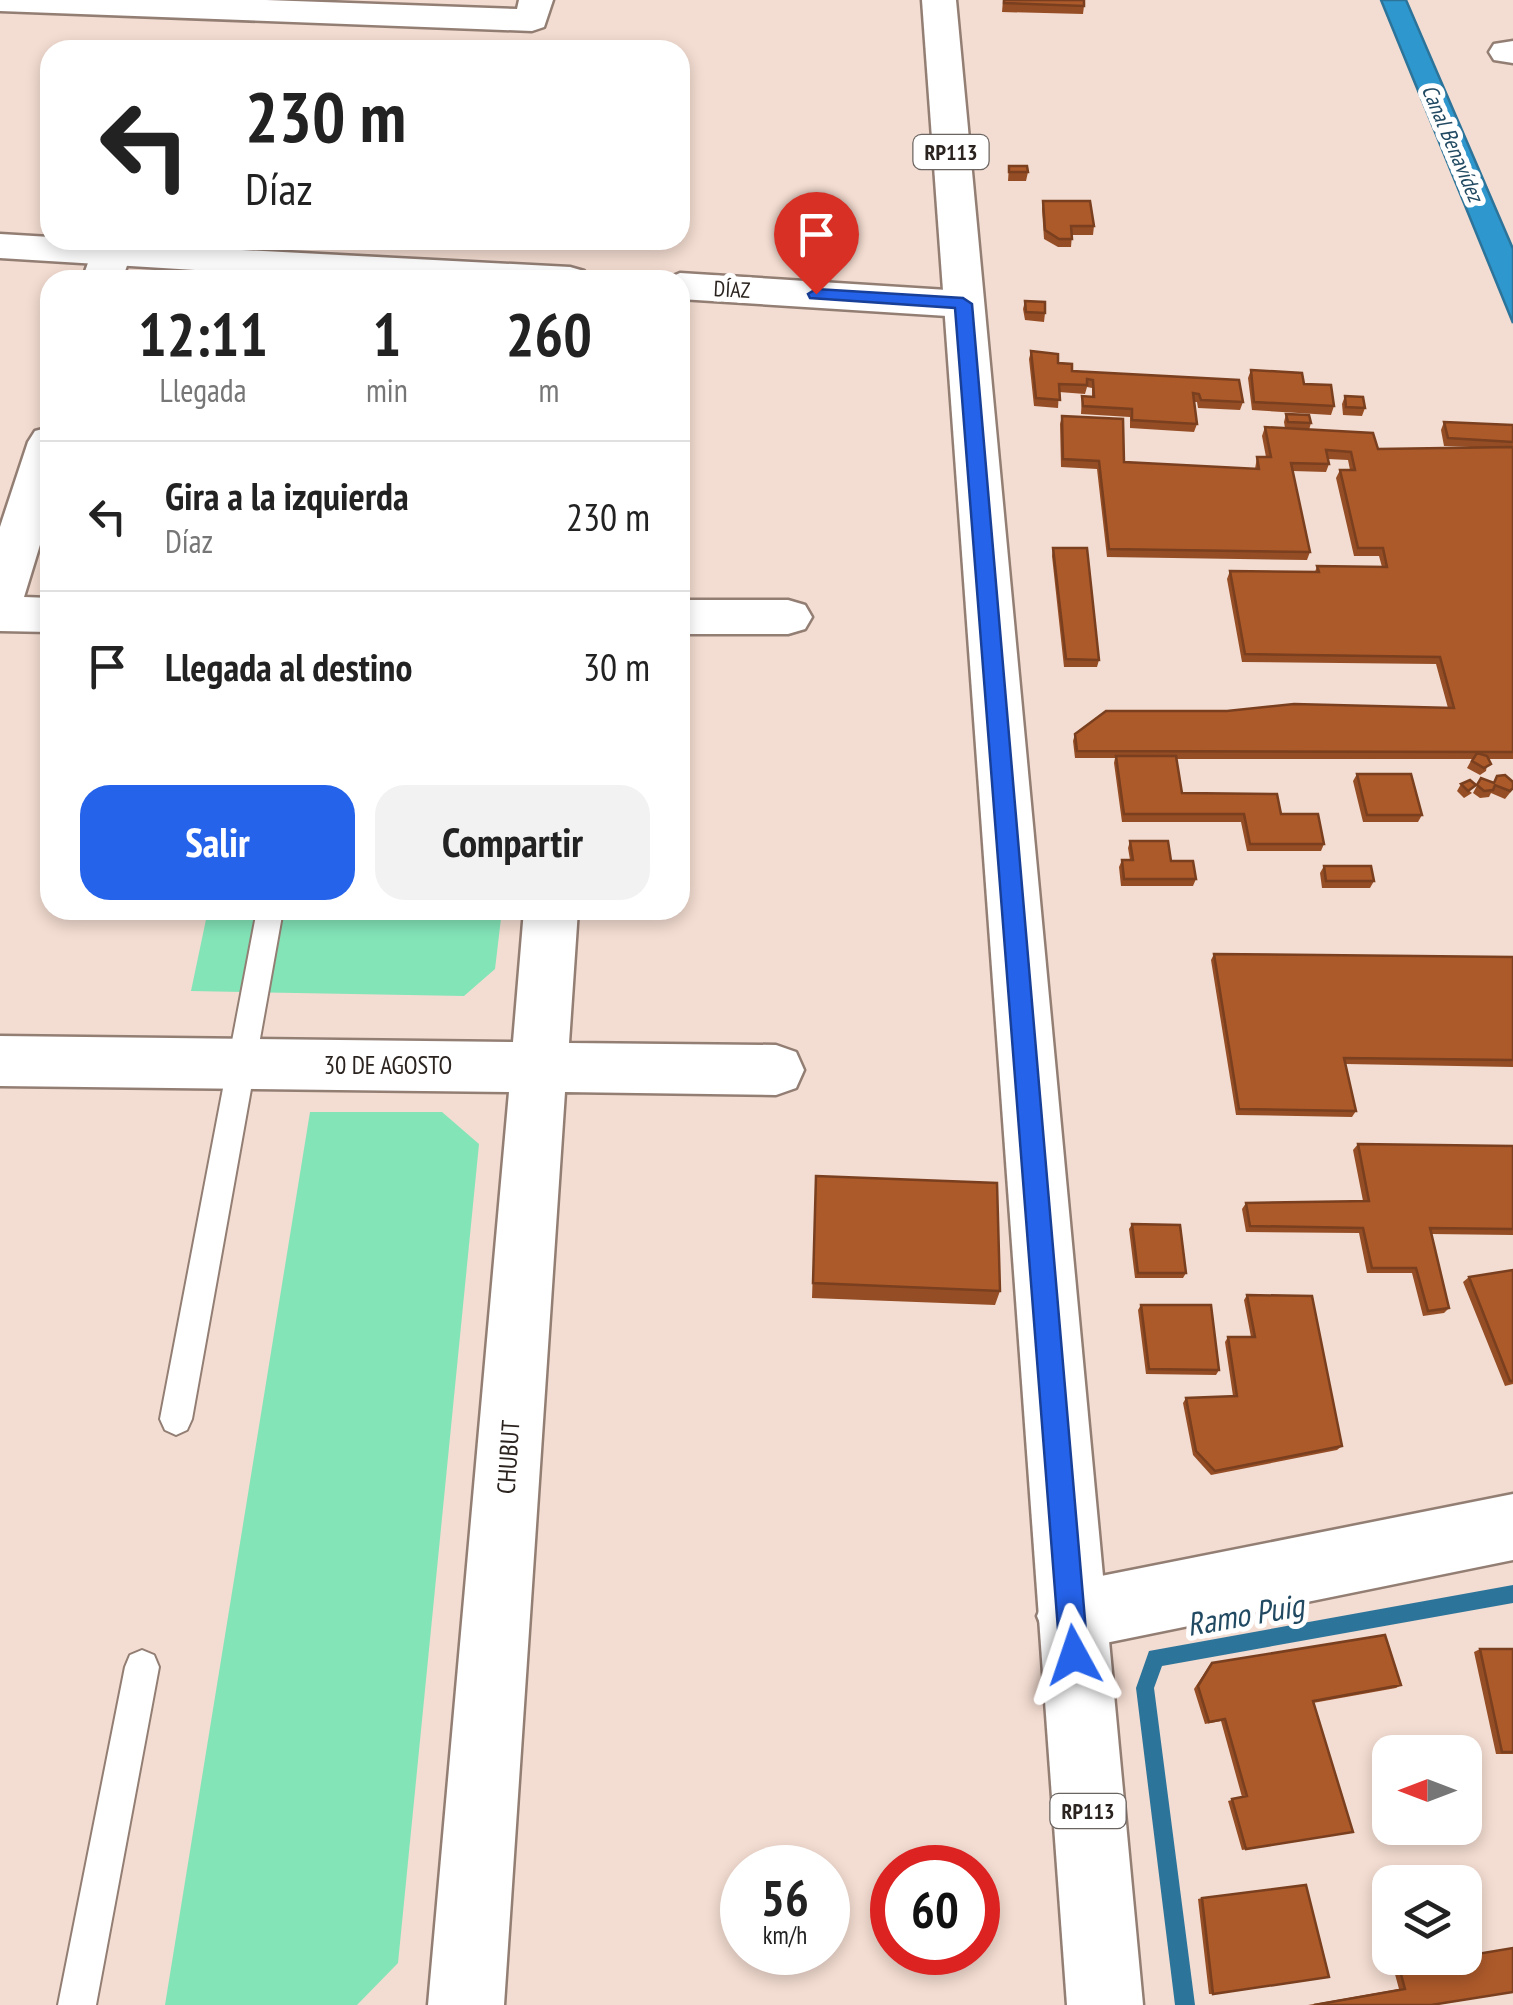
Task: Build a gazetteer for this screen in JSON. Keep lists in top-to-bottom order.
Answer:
{
  "streets": {
    "street": [
      "RP113",
      "DÍAZ",
      "30 DE AGOSTO",
      "CHUBUT"
    ]
  },
  "crossings": [
    ["RP113", "DÍAZ"],
    ["30 DE AGOSTO", "CHUBUT"]
  ],
  "water": ["Canal Benavídez", "Ramo Puig"],
  "north": "left",
  "page": {
    "turn": ["230 m", "Díaz"],
    "eta": [
      "12:11",
      "Llegada",
      "1",
      "min",
      "260",
      "m"
    ],
    "list": [
      {
        "name": "Gira a la izquierda",
        "note": "Díaz",
        "value": "230 m"
      },
      {
        "name": "Llegada al destino",
        "value": "30 m"
      }
    ],
    "buttons": ["Salir", "Compartir"],
    "speed": "56 km/h",
    "limit": "60"
  }
}
